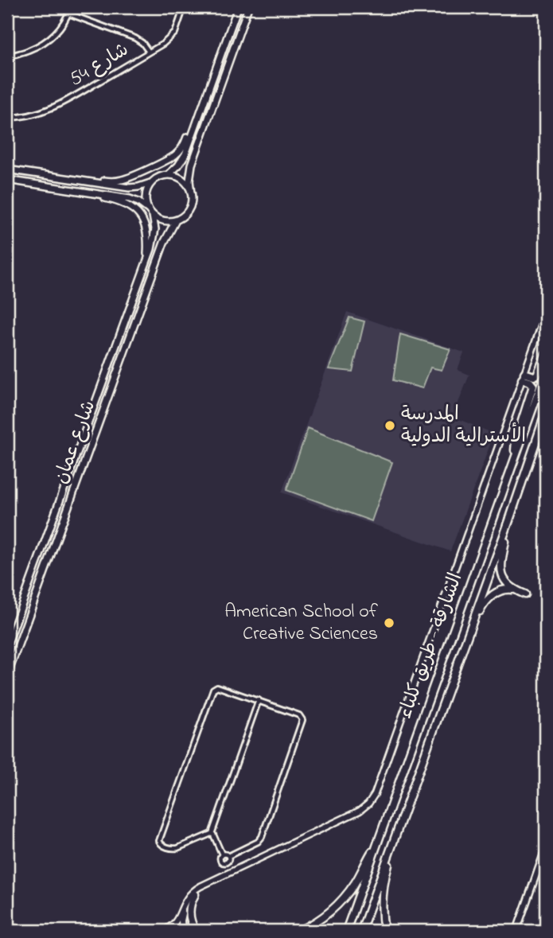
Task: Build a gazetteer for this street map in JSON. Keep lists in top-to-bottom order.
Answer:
{
  "streets": {
    "highway": ["الشارقة - طريق كلباء"],
    "main road": ["شارع عمان"],
    "street": ["شارع 54"]
  },
  "places": ["المدرسة الأسترالية الدولية", "American School of Creative Sciences"]
}
